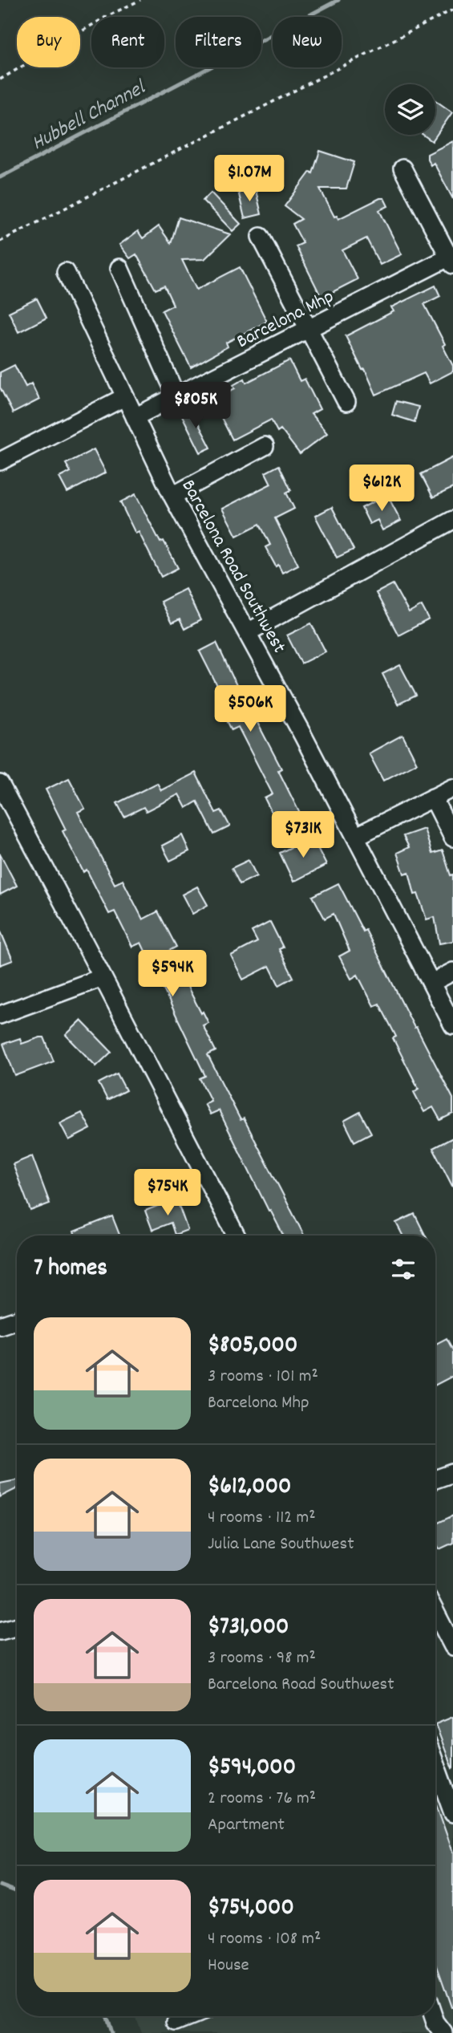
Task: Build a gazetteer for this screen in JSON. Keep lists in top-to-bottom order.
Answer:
{
  "streets": {
    "street": ["Barcelona Mhp", "Barcelona Road Southwest"]
  },
  "crossings": [
    ["Barcelona Mhp", "Barcelona Road Southwest"]
  ],
  "water": ["Hubbell Channel"],
  "page": {
    "chip": [
      "Buy",
      "Rent",
      "Filters",
      "New"
    ],
    "price": [
      "$1.07M",
      "$805K",
      "$612K",
      "$506K",
      "$731K",
      "$594K",
      "$754K"
    ],
    "heading": "7 homes",
    "list": [
      {
        "name": "$805,000",
        "note": "3 rooms · 101 m² · Barcelona Mhp"
      },
      {
        "name": "$612,000",
        "note": "4 rooms · 112 m² · Julia Lane Southwest"
      },
      {
        "name": "$731,000",
        "note": "3 rooms · 98 m² · Barcelona Road Southwest"
      },
      {
        "name": "$594,000",
        "note": "2 rooms · 76 m² · Apartment"
      },
      {
        "name": "$754,000",
        "note": "4 rooms · 108 m² · House"
      }
    ]
  }
}
